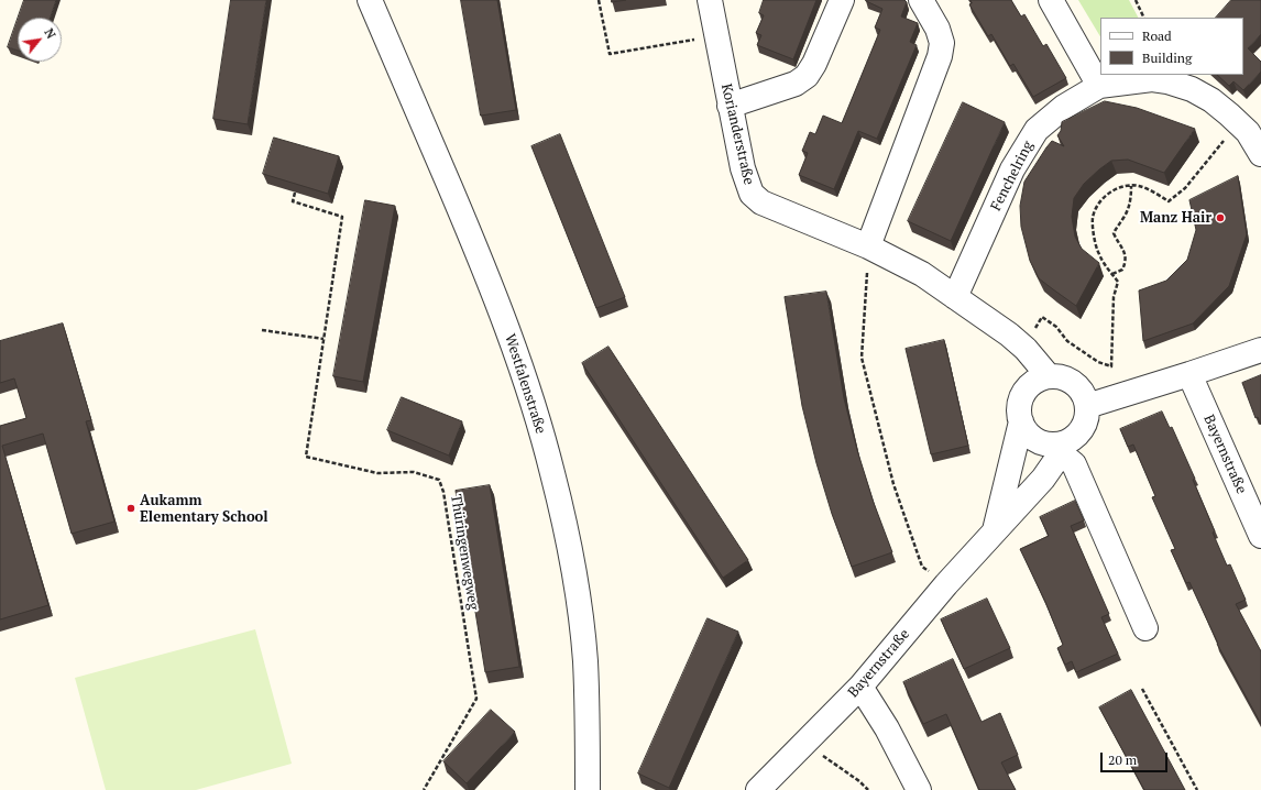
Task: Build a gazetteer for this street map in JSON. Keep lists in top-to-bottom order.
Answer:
{
  "streets": {
    "street": [
      "Korianderstraße",
      "Fenchelring",
      "Westfalenstraße",
      "Bayernstraße"
    ],
    "path": ["Thüringenwegweg"]
  },
  "crossings": [
    ["Korianderstraße", "Fenchelring"],
    ["Korianderstraße", "Bayernstraße"]
  ],
  "places": ["Manz Hair", "Aukamm Elementary School"],
  "legend": ["Road", "Building"],
  "scale_bar": "20 m",
  "north": "top right"
}
